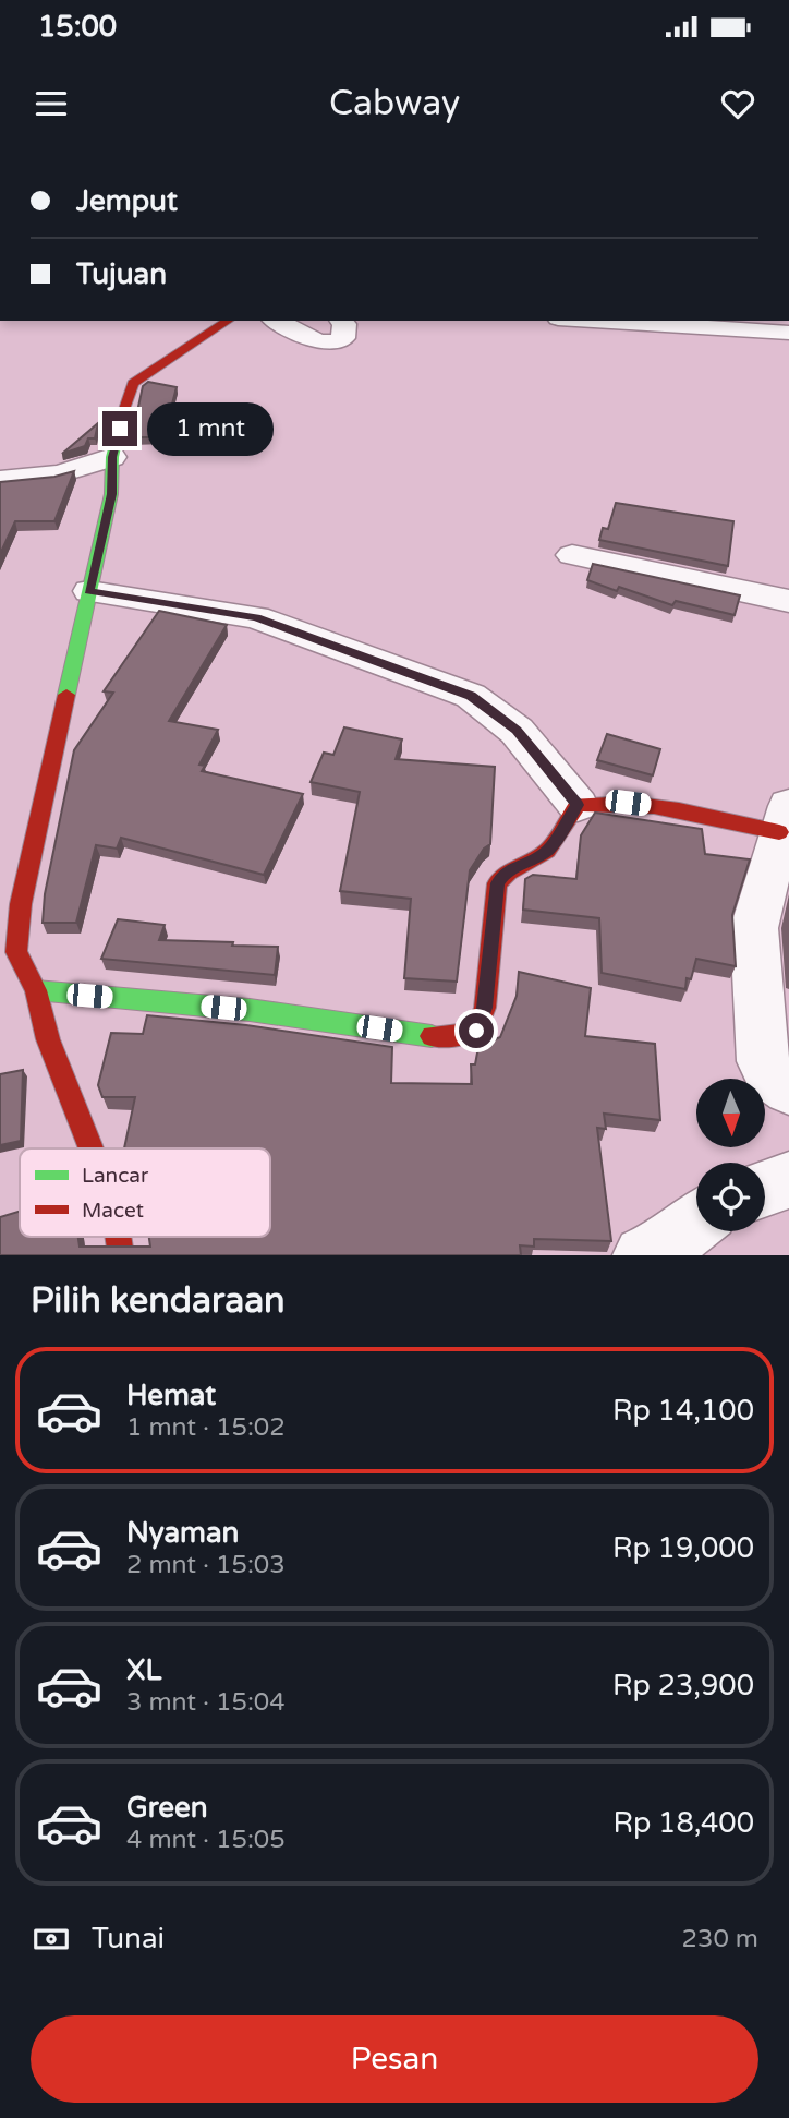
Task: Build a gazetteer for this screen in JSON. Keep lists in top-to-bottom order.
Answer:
{
  "legend": ["Lancar", "Macet"],
  "north": "bottom",
  "page": {
    "status": "15:00",
    "header": "Cabway",
    "banner": ["Jemput", "Tujuan"],
    "bubble": "1 mnt",
    "heading": "Pilih kendaraan",
    "list": [
      {
        "name": "Hemat",
        "note": "1 mnt · 15:02",
        "value": "Rp 14,100"
      },
      {
        "name": "Nyaman",
        "note": "2 mnt · 15:03",
        "value": "Rp 19,000"
      },
      {
        "name": "XL",
        "note": "3 mnt · 15:04",
        "value": "Rp 23,900"
      },
      {
        "name": "Green",
        "note": "4 mnt · 15:05",
        "value": "Rp 18,400"
      }
    ],
    "pay": ["Tunai", "230 m"],
    "buttons": "Pesan"
  }
}
